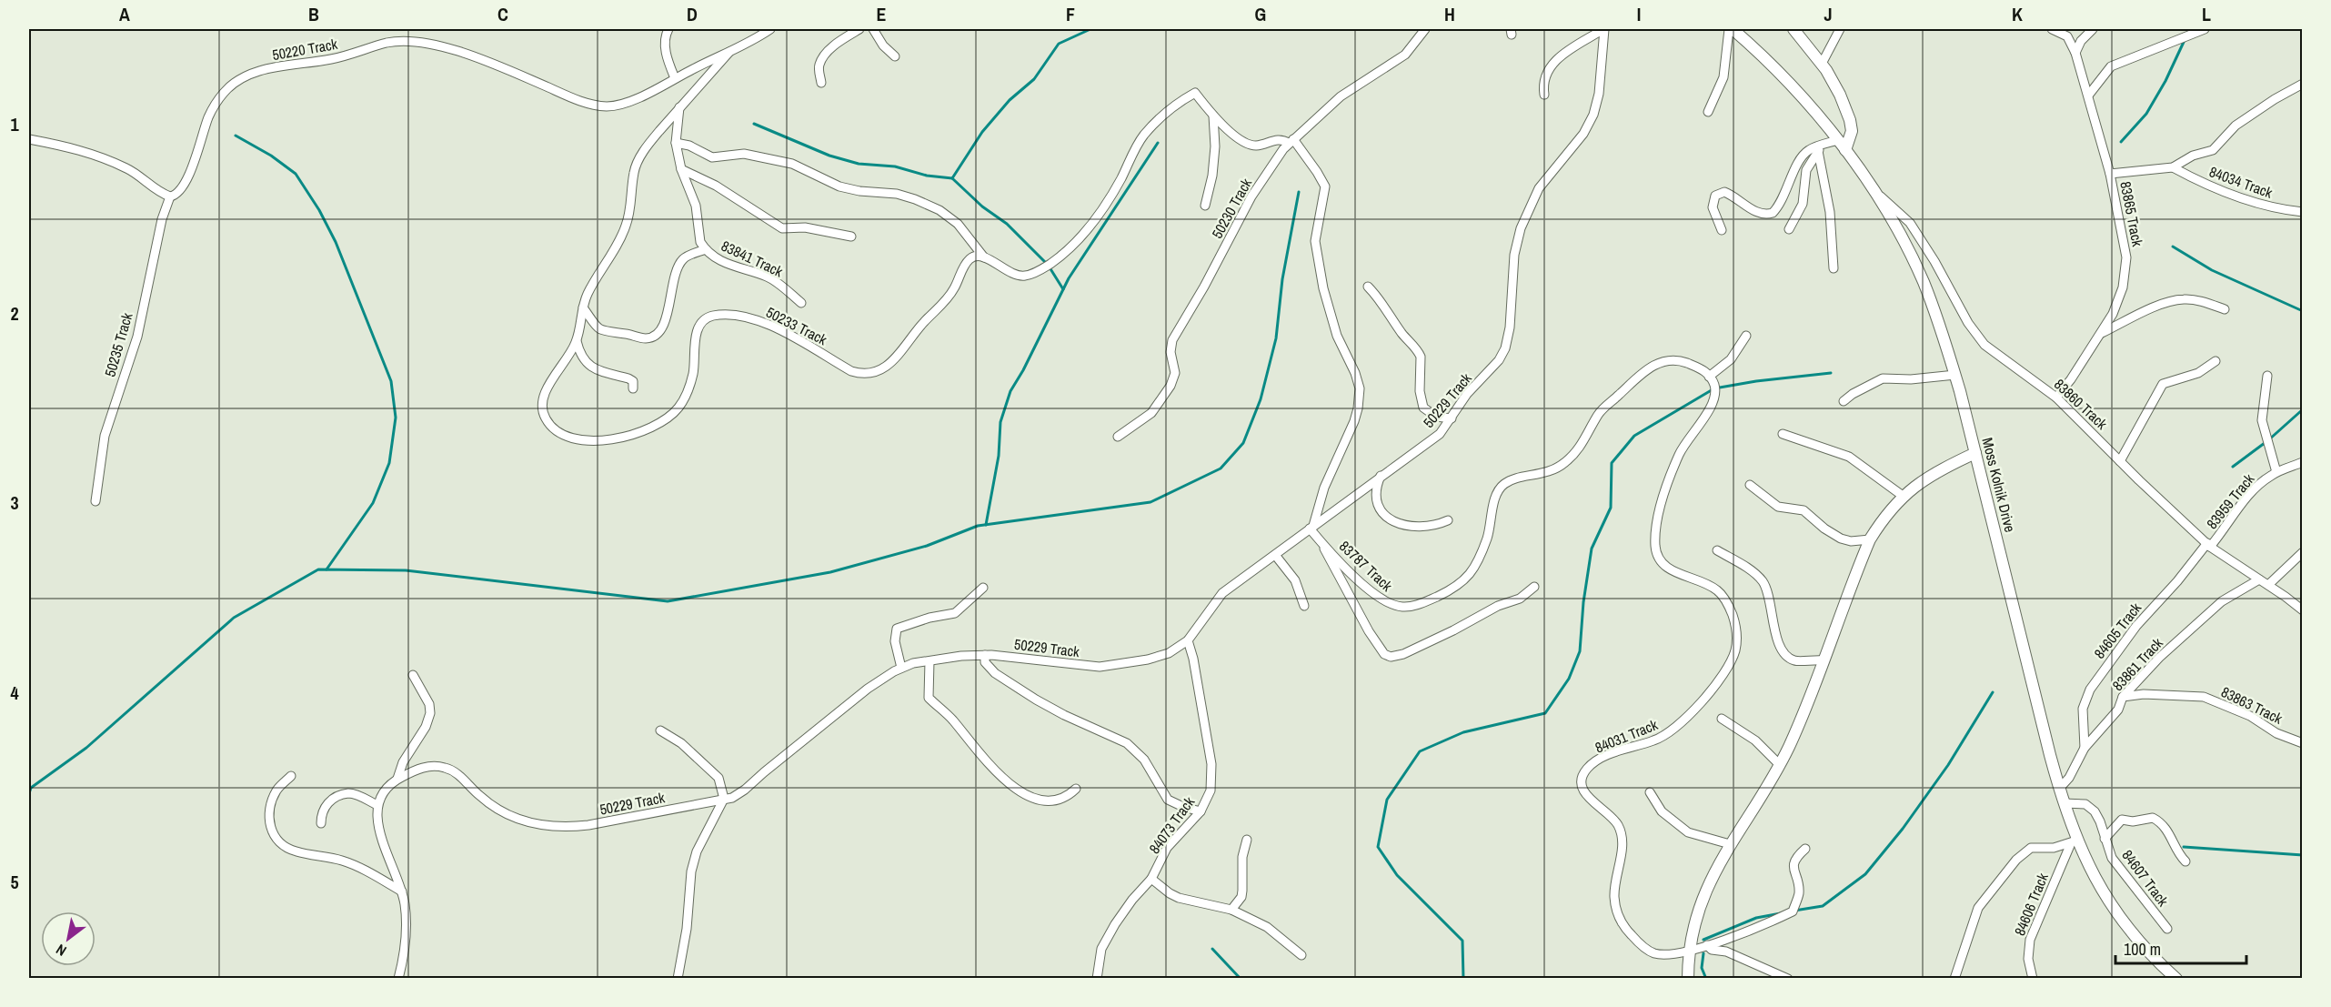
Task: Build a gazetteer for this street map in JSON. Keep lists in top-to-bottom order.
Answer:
{
  "streets": {
    "main road": ["Moss Kolnik Drive"],
    "street": [
      "50220 Track",
      "84034 Track",
      "50230 Track",
      "83865 Track",
      "83841 Track",
      "50233 Track",
      "50235 Track",
      "50229 Track",
      "83860 Track",
      "83959 Track",
      "83787 Track",
      "84605 Track",
      "83861 Track",
      "83863 Track",
      "84031 Track",
      "84073 Track",
      "84607 Track",
      "84606 Track"
    ]
  },
  "crossings": [
    ["50220 Track", "50233 Track"],
    ["50220 Track", "50235 Track"],
    ["83865 Track", "83860 Track"],
    ["83841 Track", "50233 Track"],
    ["50229 Track", "83787 Track"],
    ["50229 Track", "84073 Track"],
    ["83860 Track", "Moss Kolnik Drive"],
    ["83860 Track", "83959 Track"],
    ["83860 Track", "84605 Track"],
    ["83860 Track", "83861 Track"],
    ["Moss Kolnik Drive", "83861 Track"],
    ["Moss Kolnik Drive", "84607 Track"],
    ["Moss Kolnik Drive", "84606 Track"],
    ["83959 Track", "84605 Track"],
    ["83787 Track", "84031 Track"],
    ["84605 Track", "83861 Track"],
    ["83861 Track", "83863 Track"]
  ],
  "scale_bar": "100 m",
  "north": "bottom left",
  "grid": {
    "columns": [
      "A",
      "B",
      "C",
      "D",
      "E",
      "F",
      "G",
      "H",
      "I",
      "J",
      "K",
      "L"
    ],
    "rows": [
      "1",
      "2",
      "3",
      "4",
      "5"
    ]
  }
}
